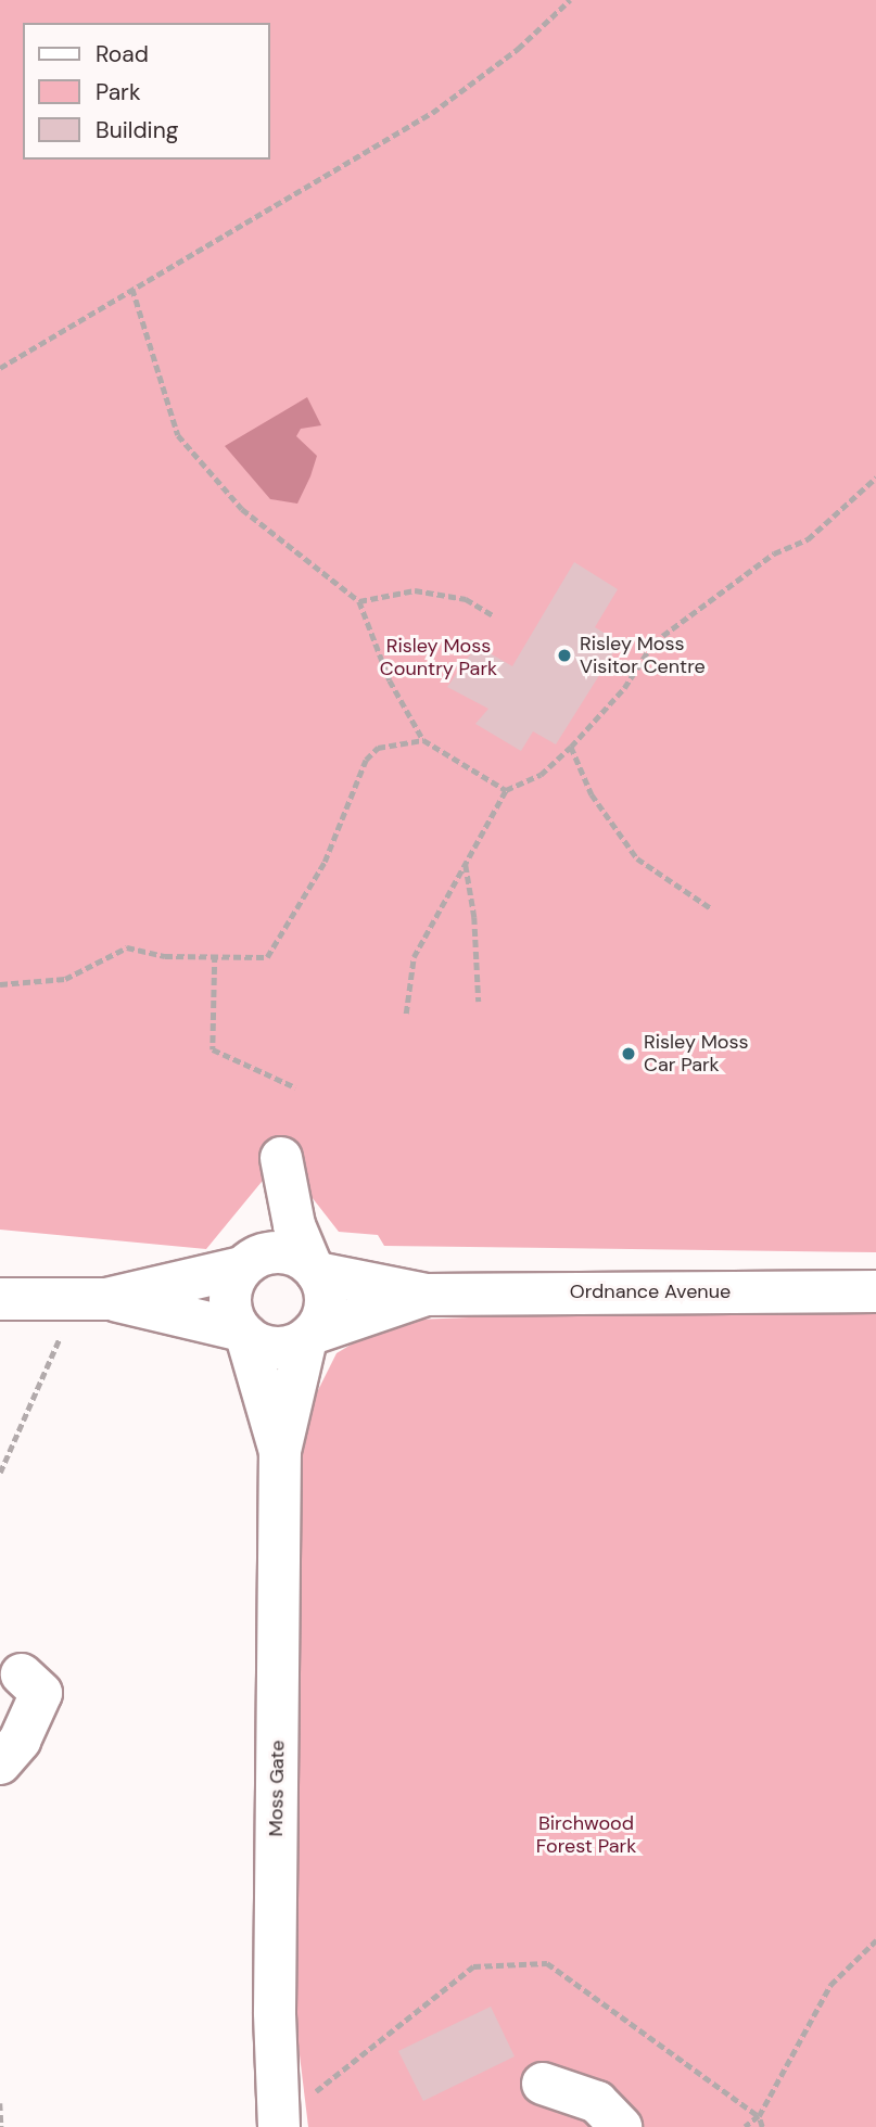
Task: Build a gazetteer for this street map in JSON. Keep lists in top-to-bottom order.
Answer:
{
  "streets": {
    "street": ["Ordnance Avenue", "Moss Gate"]
  },
  "crossings": [
    ["Ordnance Avenue", "Moss Gate"]
  ],
  "parks": ["Risley Moss Country Park", "Birchwood Forest Park"],
  "places": ["Risley Moss Visitor Centre", "Risley Moss Car Park"],
  "legend": ["Road", "Park", "Building"]
}
